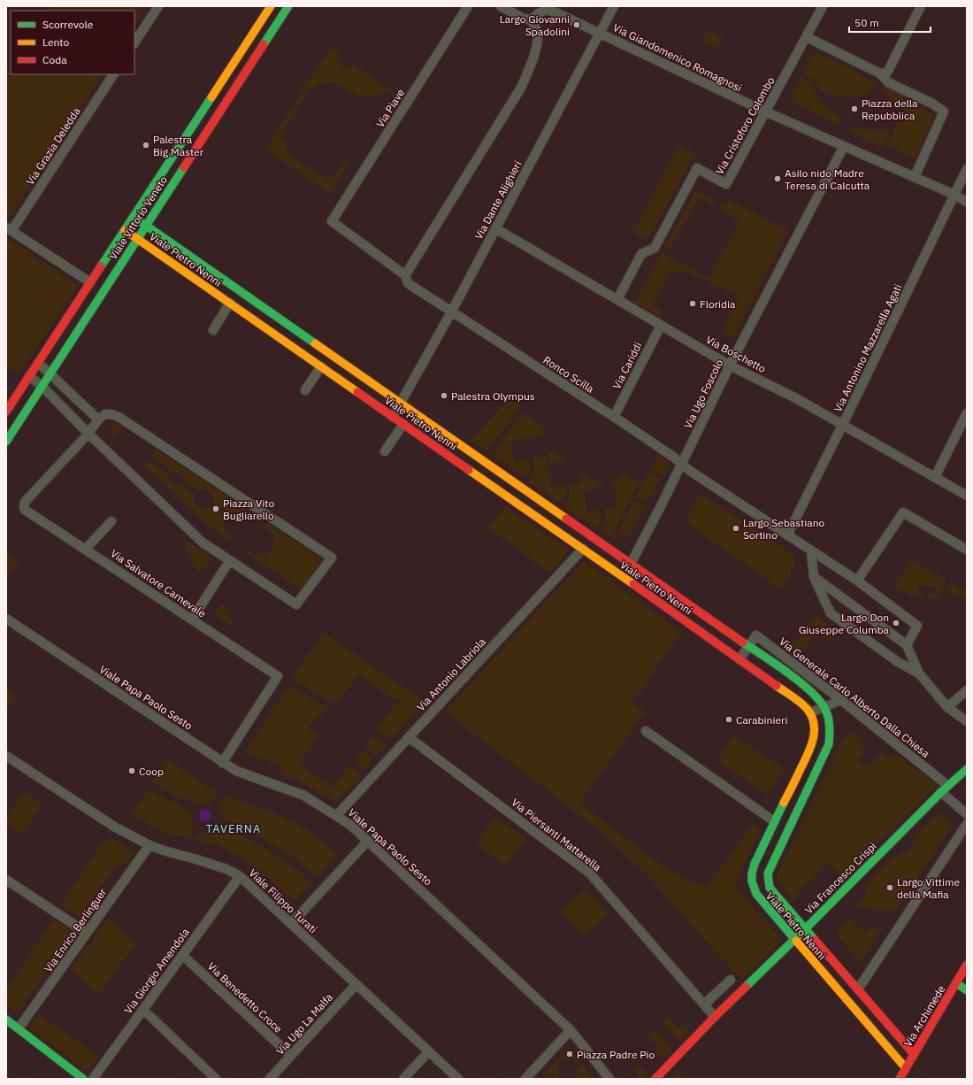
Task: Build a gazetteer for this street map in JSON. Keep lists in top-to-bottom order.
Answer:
{
  "streets": {
    "street": [
      "Via Giandomenico Romagnosi",
      "Via Piave",
      "Via Cristoforo Colombo",
      "Via Grazia Deledda",
      "Via Dante Alighieri",
      "Viale Vittorio Veneto",
      "Viale Pietro Nenni",
      "Via Antonino Mazzarella Agati",
      "Via Boschetto",
      "Via Cariddi",
      "Ronco Scilla",
      "Via Ugo Foscolo",
      "Via Salvatore Carnevale",
      "Via Antonio Labriola",
      "Viale Papa Paolo Sesto",
      "Via Generale Carlo Alberto Dalla Chiesa",
      "Via Piersanti Mattarella",
      "Via Francesco Crispi",
      "Viale Filippo Turati",
      "Via Enrico Berlinguer",
      "Via Giorgio Amendola",
      "Via Benedetto Croce",
      "Via Archimede",
      "Via Ugo La Malfa"
    ]
  },
  "crossings": [
    ["Via Giandomenico Romagnosi", "Via Cristoforo Colombo"],
    ["Via Giandomenico Romagnosi", "Via Dante Alighieri"],
    ["Via Giandomenico Romagnosi", "Via Ugo Foscolo"],
    ["Via Piave", "Ronco Scilla"],
    ["Via Cristoforo Colombo", "Via Boschetto"],
    ["Via Dante Alighieri", "Viale Pietro Nenni"],
    ["Via Dante Alighieri", "Via Boschetto"],
    ["Via Dante Alighieri", "Ronco Scilla"],
    ["Viale Vittorio Veneto", "Viale Pietro Nenni"],
    ["Viale Pietro Nenni", "Via Ugo Foscolo"],
    ["Viale Pietro Nenni", "Via Antonio Labriola"],
    ["Viale Pietro Nenni", "Via Generale Carlo Alberto Dalla Chiesa"],
    ["Viale Pietro Nenni", "Via Francesco Crispi"],
    ["Viale Pietro Nenni", "Via Archimede"],
    ["Via Antonino Mazzarella Agati", "Via Boschetto"],
    ["Via Antonino Mazzarella Agati", "Ronco Scilla"],
    ["Via Boschetto", "Via Cariddi"],
    ["Via Boschetto", "Via Ugo Foscolo"],
    ["Via Cariddi", "Ronco Scilla"],
    ["Ronco Scilla", "Via Ugo Foscolo"],
    ["Via Salvatore Carnevale", "Viale Papa Paolo Sesto"],
    ["Via Antonio Labriola", "Viale Papa Paolo Sesto"],
    ["Via Antonio Labriola", "Via Piersanti Mattarella"],
    ["Via Generale Carlo Alberto Dalla Chiesa", "Via Francesco Crispi"],
    ["Via Piersanti Mattarella", "Via Francesco Crispi"],
    ["Viale Filippo Turati", "Via Enrico Berlinguer"],
    ["Viale Filippo Turati", "Via Giorgio Amendola"],
    ["Viale Filippo Turati", "Via Ugo La Malfa"],
    ["Via Giorgio Amendola", "Via Benedetto Croce"],
    ["Via Benedetto Croce", "Via Ugo La Malfa"]
  ],
  "districts": ["TAVERNA"],
  "places": [
    "Largo Giovanni Spadolini",
    "Piazza della Repubblica",
    "Palestra Big Master",
    "Asilo nido Madre Teresa di Calcutta",
    "Floridia",
    "Palestra Olympus",
    "Piazza Vito Bugliarello",
    "Largo Sebastiano Sortino",
    "Largo Don Giuseppe Columba",
    "Carabinieri",
    "Coop",
    "Largo Vittime della Mafia",
    "Piazza Padre Pio"
  ],
  "legend": ["Scorrevole", "Lento", "Coda"],
  "scale_bar": "50 m"
}
